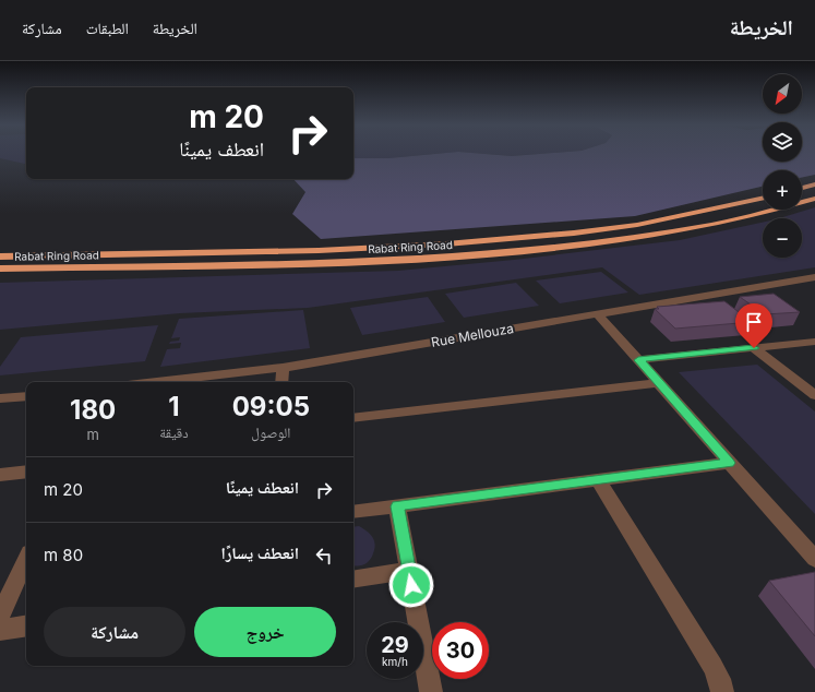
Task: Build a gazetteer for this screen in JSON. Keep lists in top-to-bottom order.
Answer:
{
  "streets": {
    "highway": ["Rabat Ring Road"],
    "street": ["Rue Mellouza"]
  },
  "north": "bottom left",
  "page": {
    "header": "الخريطة",
    "nav": ["الخريطة", "الطبقات", "مشاركة"],
    "map_buttons": ["+", "−"],
    "turn": ["20 m", "انعطف يمينًا"],
    "eta": [
      "09:05",
      "الوصول",
      "1",
      "دقيقة",
      "180",
      "m"
    ],
    "list": [
      {
        "name": "انعطف يمينًا",
        "value": "20 m"
      },
      {
        "name": "انعطف يسارًا",
        "value": "80 m"
      }
    ],
    "buttons": ["خروج", "مشاركة"],
    "speed": "29 km/h",
    "limit": "30"
  }
}
